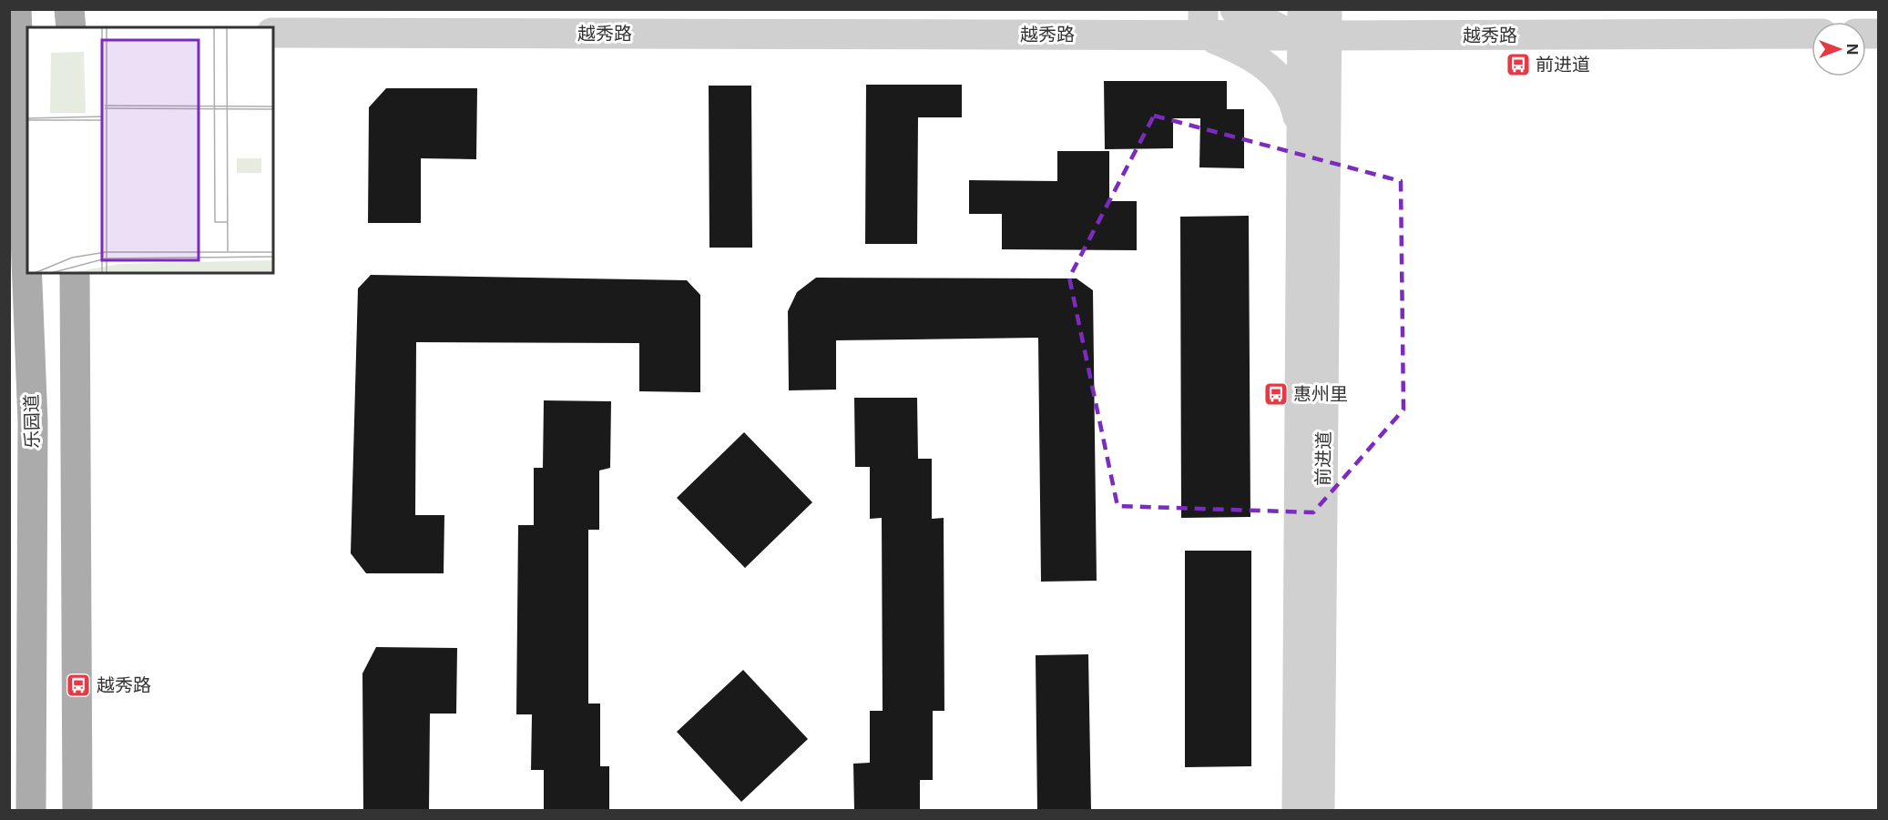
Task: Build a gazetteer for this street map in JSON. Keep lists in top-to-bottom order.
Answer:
{
  "streets": {
    "main road": ["乐园道"],
    "street": ["越秀路", "前进道"]
  },
  "crossings": [
    ["越秀路", "前进道"]
  ],
  "places": {
    "bus stop": ["前进道", "惠州里", "越秀路"]
  },
  "north": "right"
}
